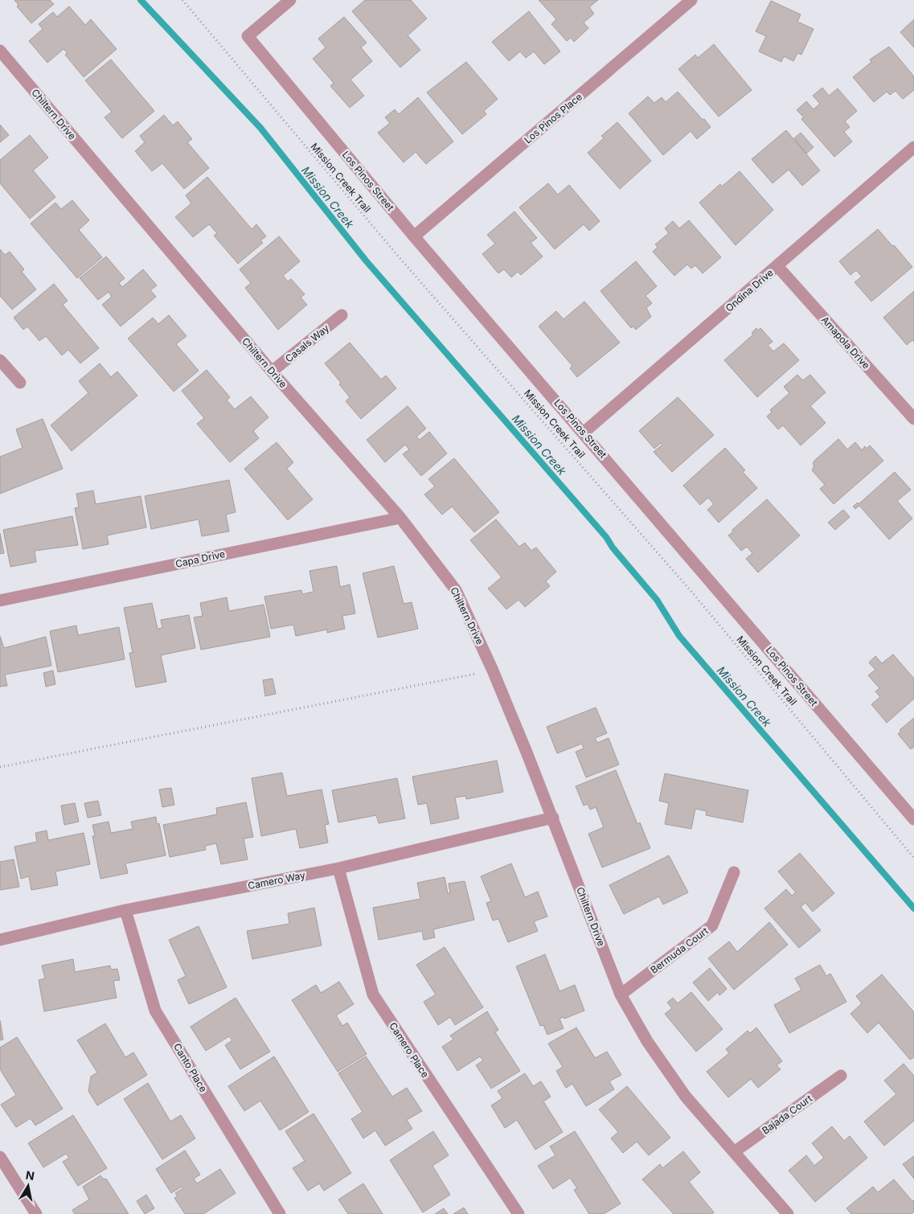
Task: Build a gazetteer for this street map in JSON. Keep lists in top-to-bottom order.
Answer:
{
  "streets": {
    "street": [
      "Chiltern Drive",
      "Los Pinos Place",
      "Los Pinos Street",
      "Ondina Drive",
      "Amapola Drive",
      "Casals Way",
      "Capa Drive",
      "Camero Way",
      "Bermuda Court",
      "Camero Place",
      "Canto Place",
      "Bajada Court"
    ],
    "path": ["Mission Creek Trail"]
  },
  "crossings": [
    ["Chiltern Drive", "Casals Way"],
    ["Chiltern Drive", "Capa Drive"],
    ["Chiltern Drive", "Camero Way"],
    ["Chiltern Drive", "Bermuda Court"],
    ["Chiltern Drive", "Bajada Court"],
    ["Los Pinos Place", "Los Pinos Street"],
    ["Los Pinos Street", "Ondina Drive"],
    ["Ondina Drive", "Amapola Drive"],
    ["Camero Way", "Camero Place"],
    ["Camero Way", "Canto Place"]
  ],
  "water": ["Mission Creek"],
  "north": "top"
}
